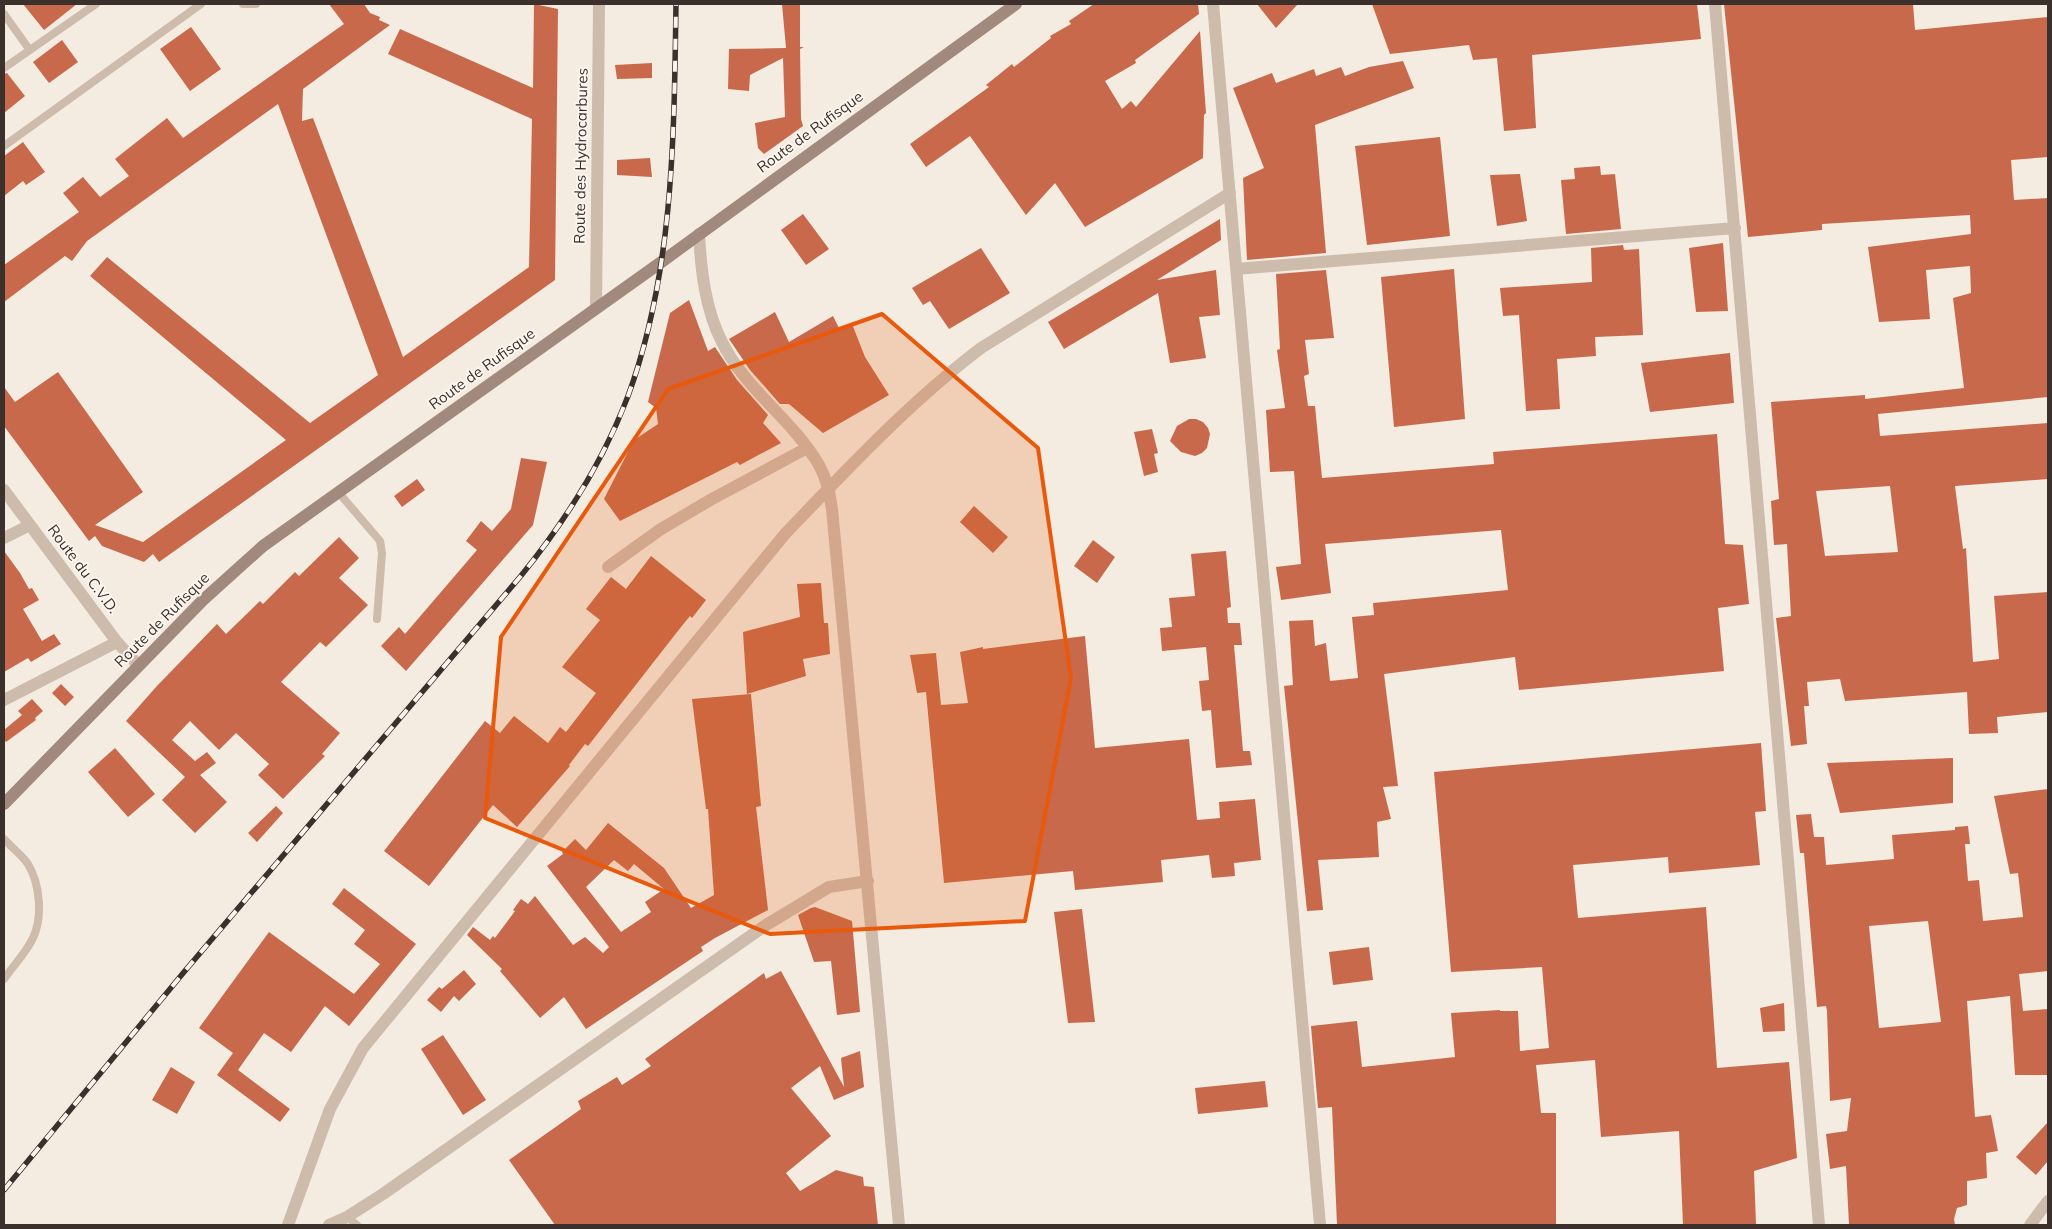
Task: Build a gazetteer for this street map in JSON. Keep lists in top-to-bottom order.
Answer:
{
  "streets": {
    "main road": ["Route de Rufisque"],
    "street": ["Route des Hydrocarbures", "Route du C.V.D."]
  },
  "crossings": [
    ["Route de Rufisque", "Route des Hydrocarbures"],
    ["Route de Rufisque", "Route du C.V.D."]
  ]
}
